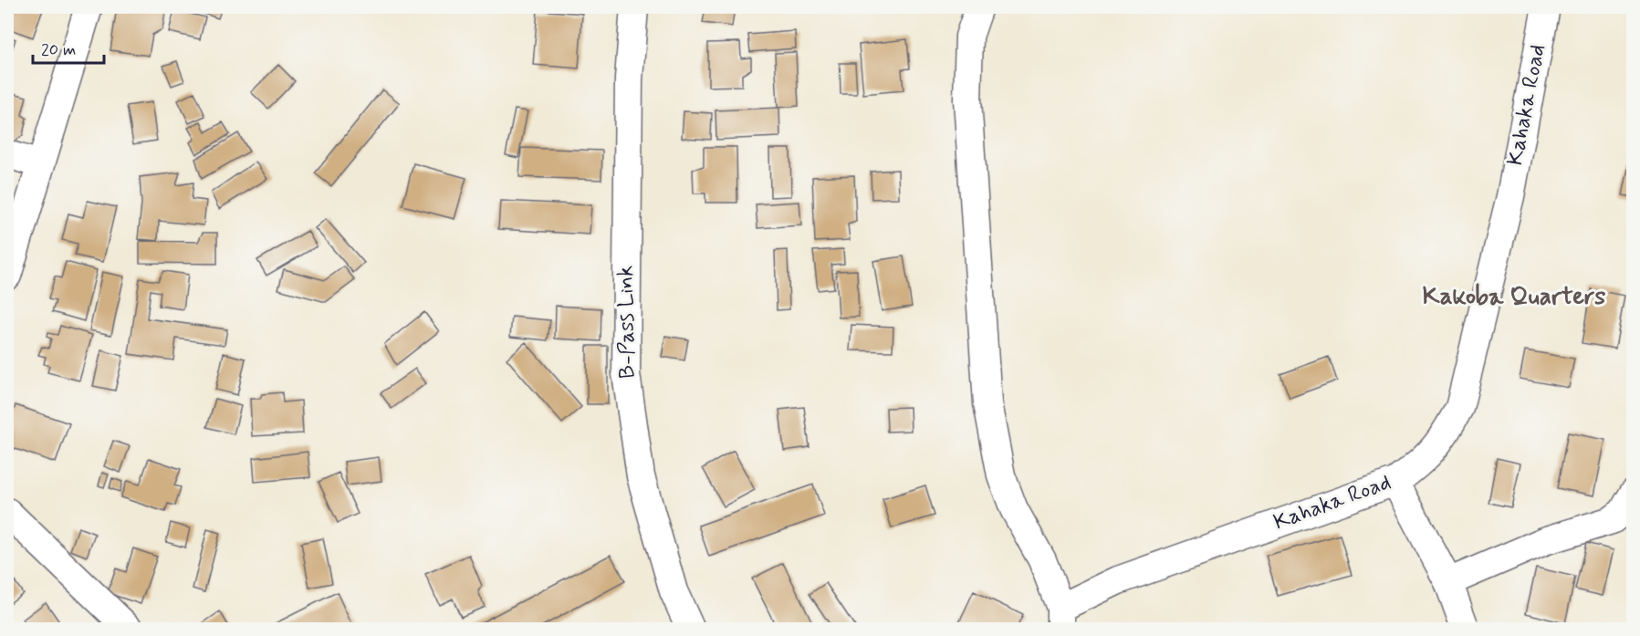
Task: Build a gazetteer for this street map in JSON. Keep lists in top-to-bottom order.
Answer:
{
  "streets": {
    "street": ["Kahaka Road", "B-Pass Link"]
  },
  "districts": ["Kakoba Quarters"],
  "scale_bar": "20 m"
}
